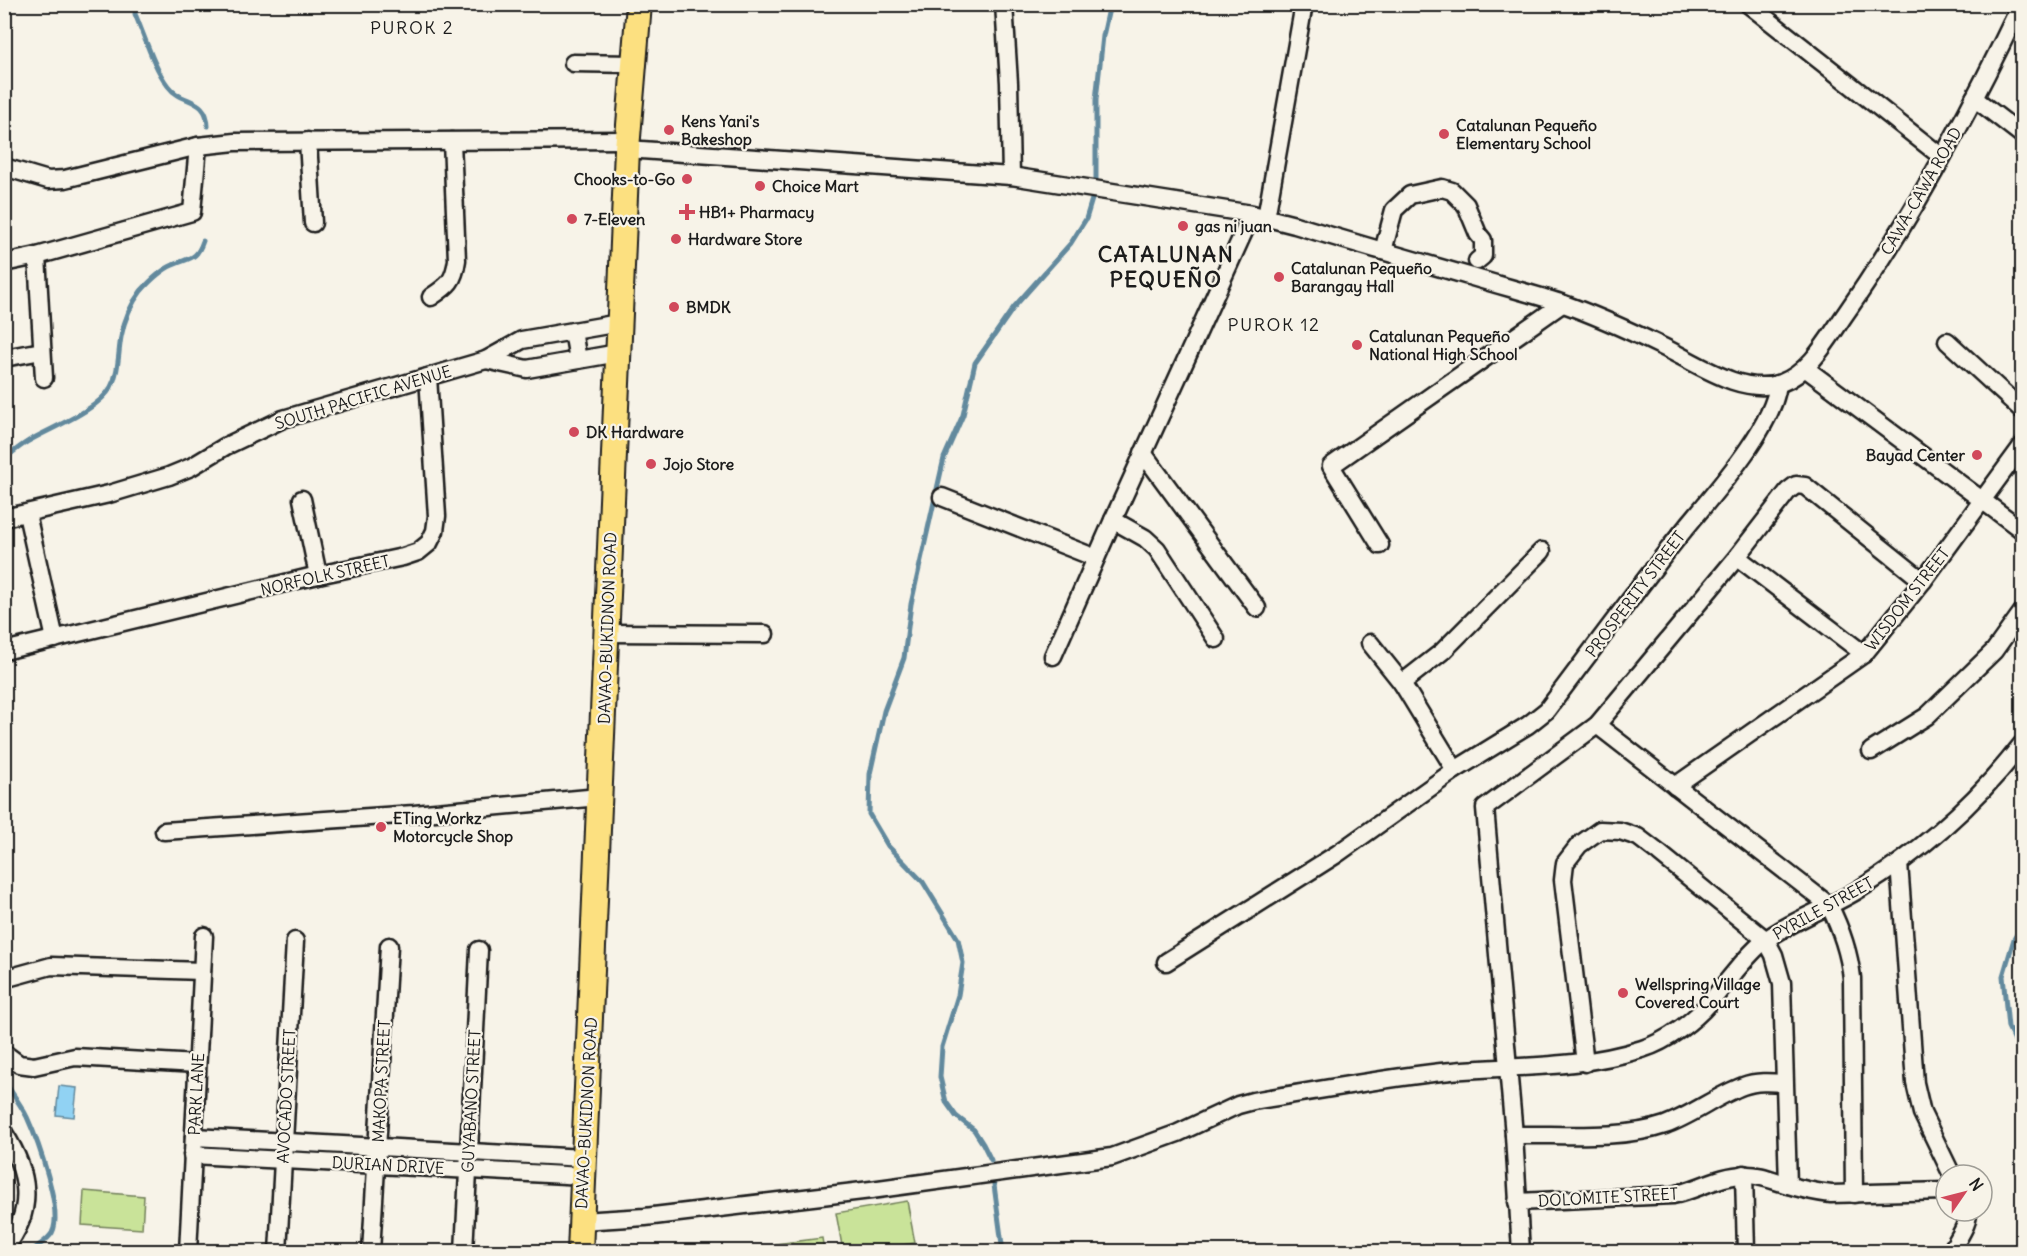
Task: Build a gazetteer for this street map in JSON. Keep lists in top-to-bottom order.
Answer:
{
  "streets": {
    "highway": ["DAVAO-BUKIDNON ROAD"],
    "street": [
      "CAWA-CAWA ROAD",
      "SOUTH PACIFIC AVENUE",
      "NORFOLK STREET",
      "PROSPERITY STREET",
      "WISDOM STREET",
      "PYRILE STREET",
      "MAKOPA STREET",
      "PARK LANE",
      "AVOCADO STREET",
      "GUYABANO STREET",
      "DURIAN DRIVE",
      "DOLOMITE STREET"
    ]
  },
  "crossings": [
    ["SOUTH PACIFIC AVENUE", "NORFOLK STREET"],
    ["SOUTH PACIFIC AVENUE", "DAVAO-BUKIDNON ROAD"],
    ["DAVAO-BUKIDNON ROAD", "PYRILE STREET"],
    ["DAVAO-BUKIDNON ROAD", "DURIAN DRIVE"],
    ["MAKOPA STREET", "DURIAN DRIVE"],
    ["PARK LANE", "DURIAN DRIVE"],
    ["AVOCADO STREET", "DURIAN DRIVE"],
    ["GUYABANO STREET", "DURIAN DRIVE"]
  ],
  "districts": ["PUROK 2", "CATALUNAN PEQUEÑO", "PUROK 12"],
  "places": {
    "other": [
      "Kens Yani's Bakeshop",
      "Catalunan Pequeño Elementary School",
      "Chooks-to-Go",
      "Choice Mart",
      "7-Eleven",
      "gas ni juan",
      "Hardware Store",
      "Catalunan Pequeño Barangay Hall",
      "BMDK",
      "Catalunan Pequeño National High School",
      "DK Hardware",
      "Bayad Center",
      "Jojo Store",
      "ETing Workz Motorcycle Shop",
      "Wellspring Village Covered Court"
    ],
    "health": ["HB1+ Pharmacy"]
  },
  "north": "top right"
}
